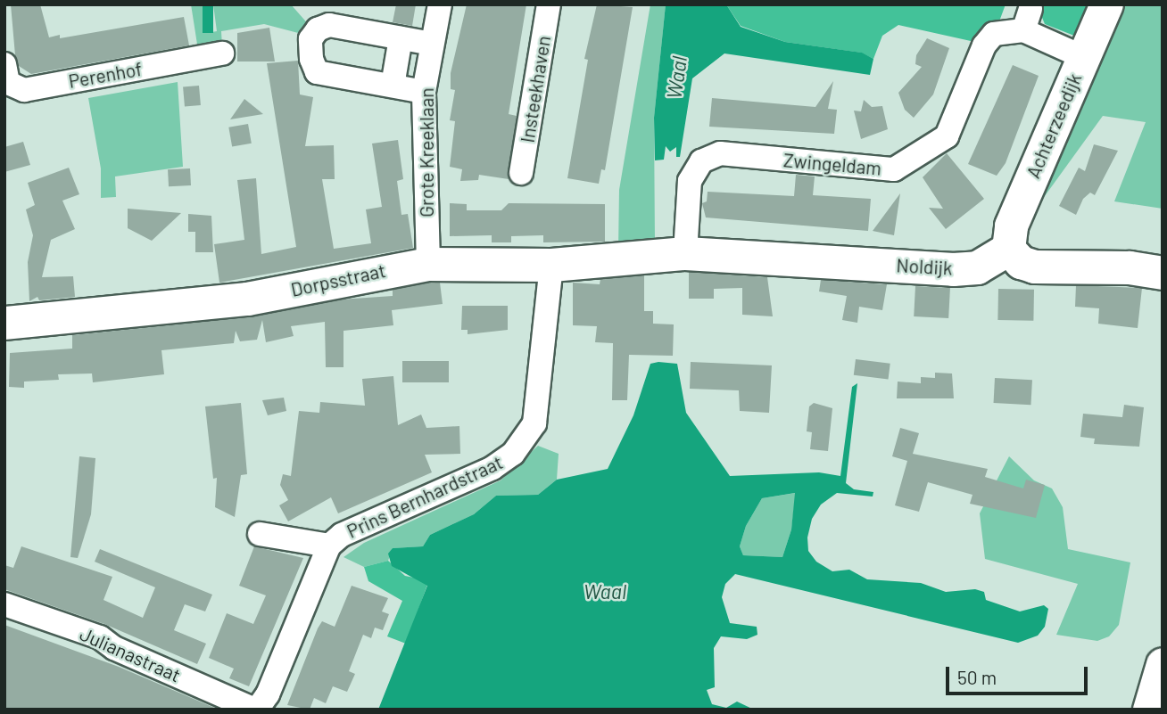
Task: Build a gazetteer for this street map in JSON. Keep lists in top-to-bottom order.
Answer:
{
  "streets": {
    "street": [
      "Perenhof",
      "Insteekhaven",
      "Achterzeedijk",
      "Grote Kreeklaan",
      "Zwingeldam",
      "Noldijk",
      "Dorpsstraat",
      "Prins Bernhardstraat",
      "Julianastraat"
    ]
  },
  "crossings": [
    ["Achterzeedijk", "Zwingeldam"],
    ["Achterzeedijk", "Noldijk"],
    ["Grote Kreeklaan", "Dorpsstraat"],
    ["Zwingeldam", "Noldijk"],
    ["Zwingeldam", "Dorpsstraat"],
    ["Noldijk", "Dorpsstraat"],
    ["Dorpsstraat", "Prins Bernhardstraat"],
    ["Prins Bernhardstraat", "Julianastraat"]
  ],
  "water": ["Waal"],
  "scale_bar": "50 m"
}
